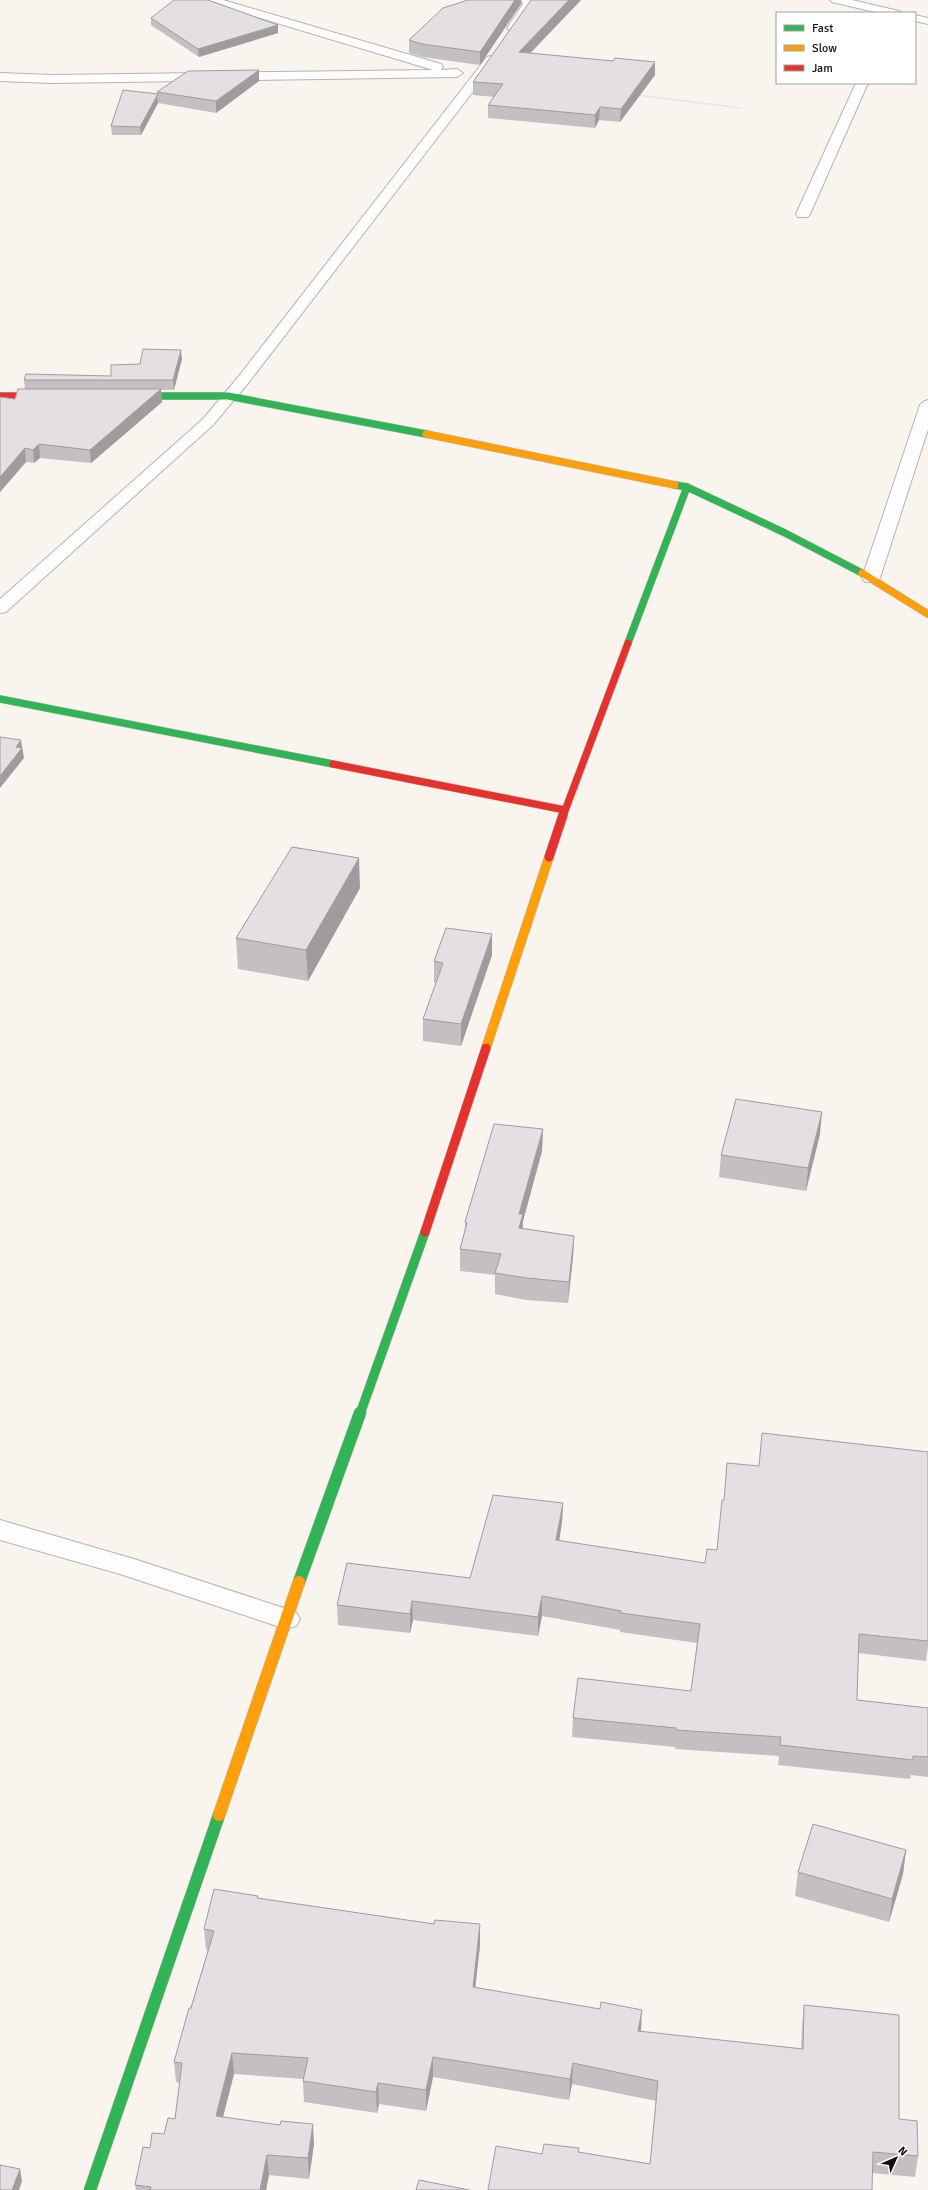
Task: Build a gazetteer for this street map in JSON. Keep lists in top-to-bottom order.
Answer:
{
  "legend": ["Fast", "Slow", "Jam"],
  "north": "top right"
}
